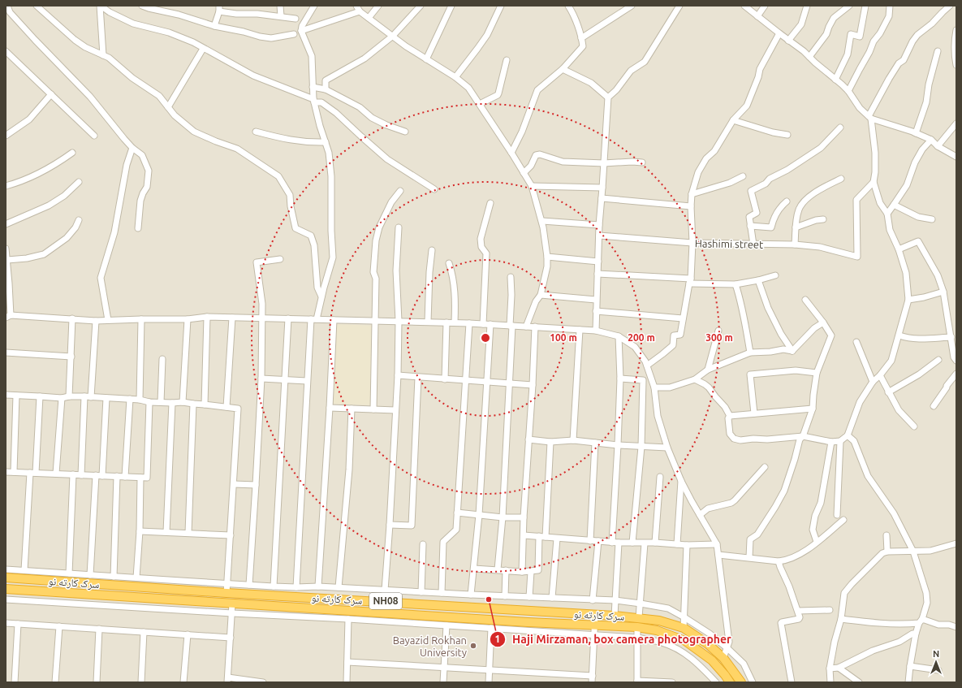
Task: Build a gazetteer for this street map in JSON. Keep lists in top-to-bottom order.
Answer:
{
  "streets": {
    "highway": ["سرک کارته نو", "NH08"],
    "street": ["Hashimi street"]
  },
  "places": ["Haji Mirzaman, box camera photographer", "Bayazid Rokhan University"],
  "north": "top",
  "rings": ["100 m", "200 m", "300 m"]
}
